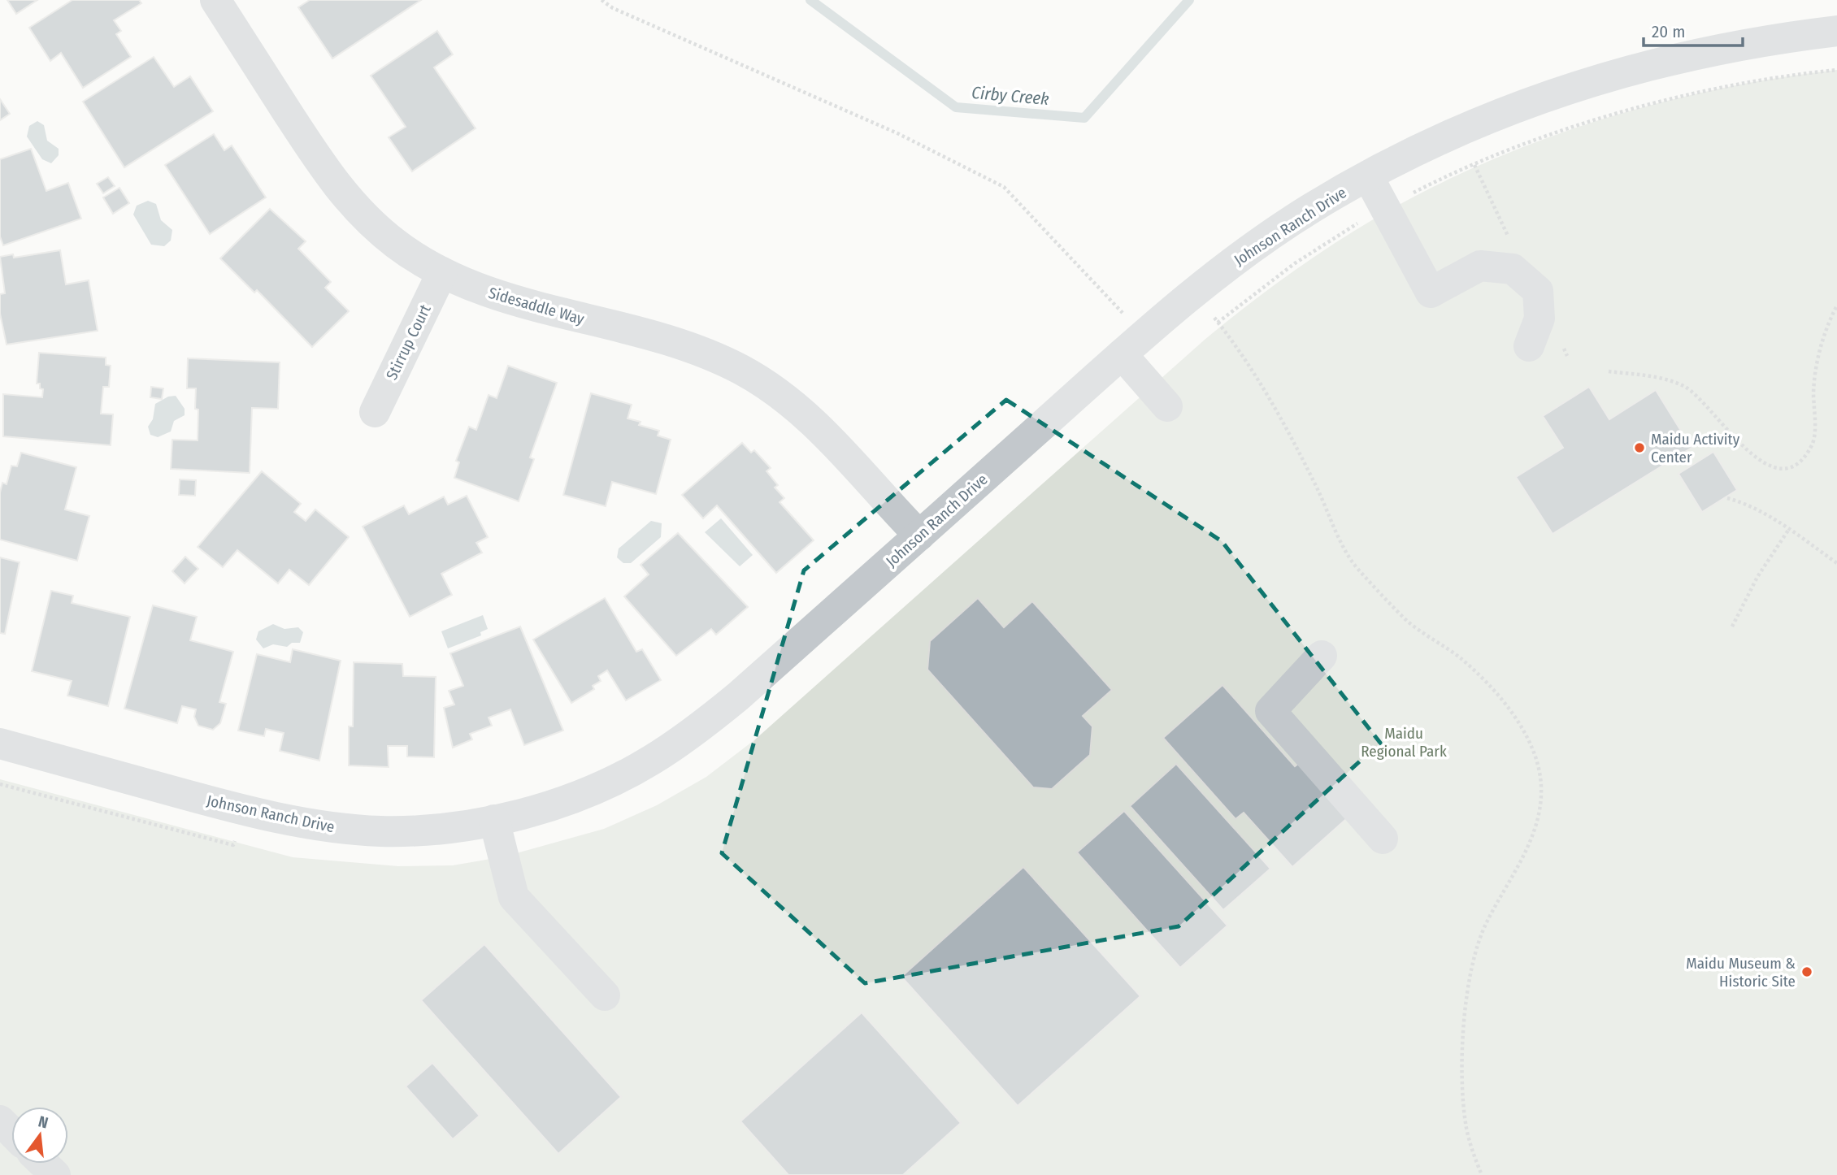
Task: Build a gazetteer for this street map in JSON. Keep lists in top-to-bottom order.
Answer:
{
  "streets": {
    "street": ["Johnson Ranch Drive", "Sidesaddle Way", "Stirrup Court"]
  },
  "crossings": [
    ["Johnson Ranch Drive", "Sidesaddle Way"],
    ["Sidesaddle Way", "Stirrup Court"]
  ],
  "water": ["Cirby Creek"],
  "parks": ["Maidu Regional Park"],
  "places": ["Maidu Activity Center", "Maidu Museum & Historic Site"],
  "scale_bar": "20 m",
  "north": "top"
}
